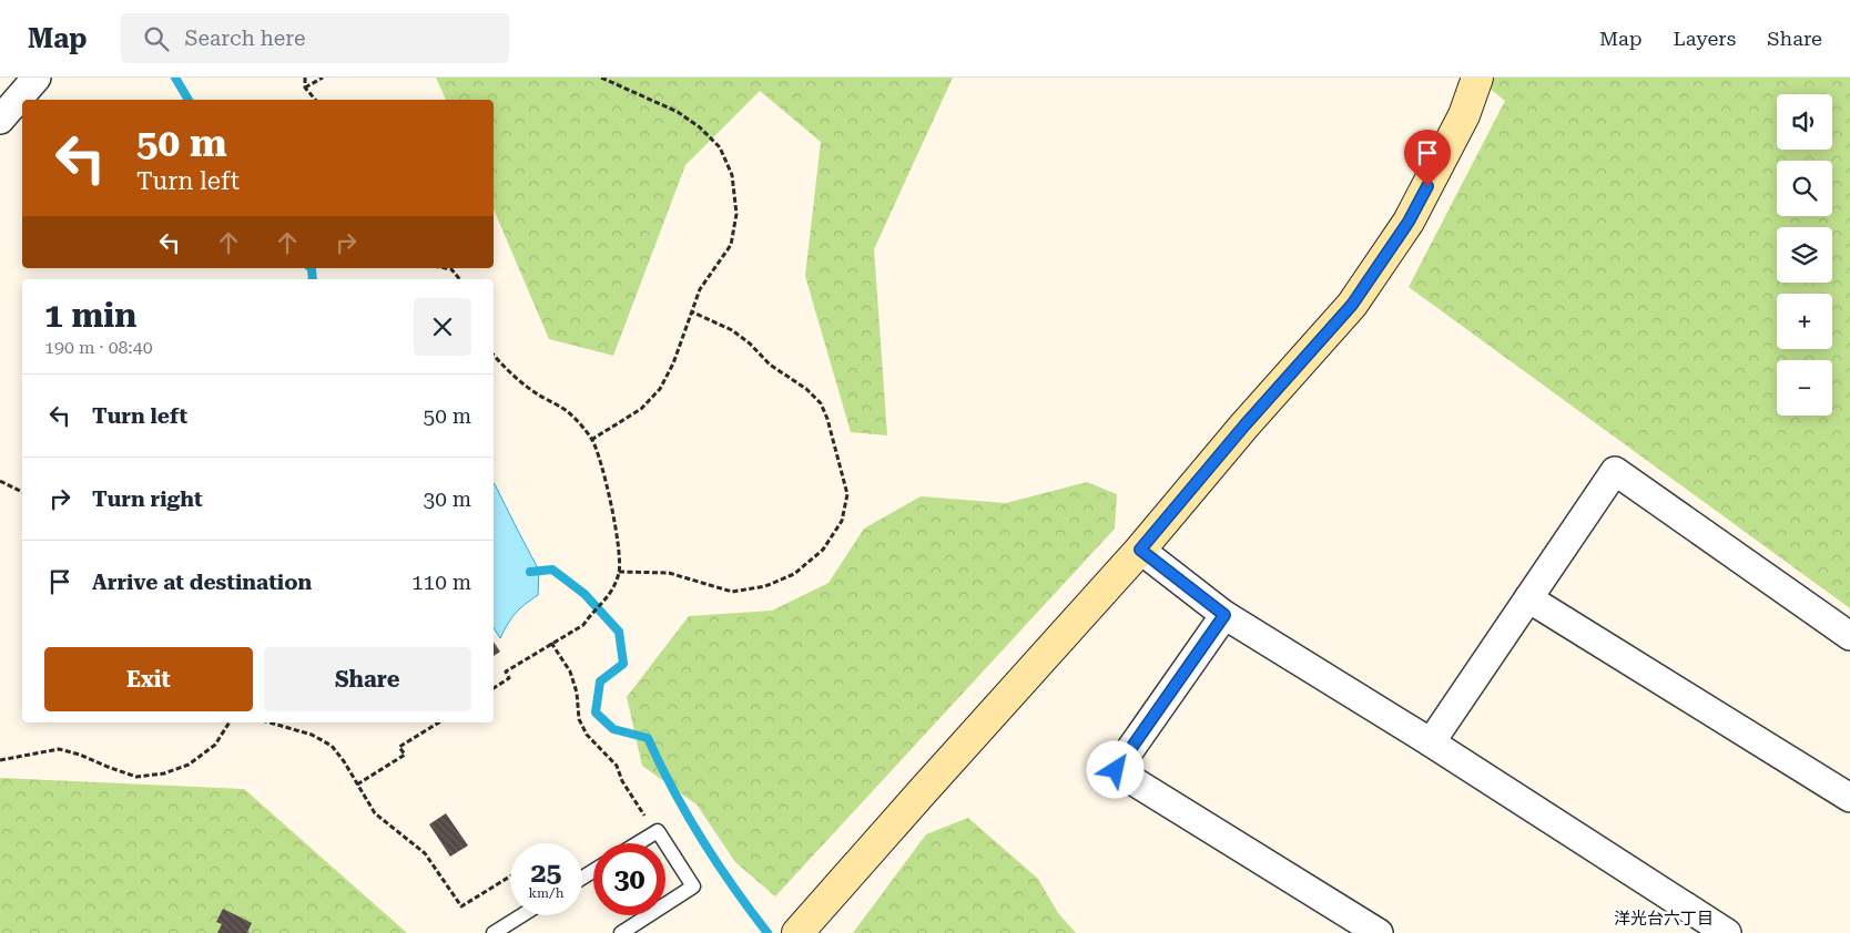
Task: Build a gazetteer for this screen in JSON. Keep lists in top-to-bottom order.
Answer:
{
  "districts": ["洋光台六丁目"],
  "page": {
    "header": "Map",
    "search": "Search here",
    "nav": ["Map", "Layers", "Share"],
    "map_buttons": ["+", "−"],
    "turn": ["50 m", "Turn left"],
    "heading": ["1 min", "190 m · 08:40"],
    "list": [
      {
        "name": "Turn left",
        "value": "50 m"
      },
      {
        "name": "Turn right",
        "value": "30 m"
      },
      {
        "name": "Arrive at destination",
        "value": "110 m"
      }
    ],
    "buttons": ["Exit", "Share"],
    "speed": "25 km/h",
    "limit": "30"
  }
}
